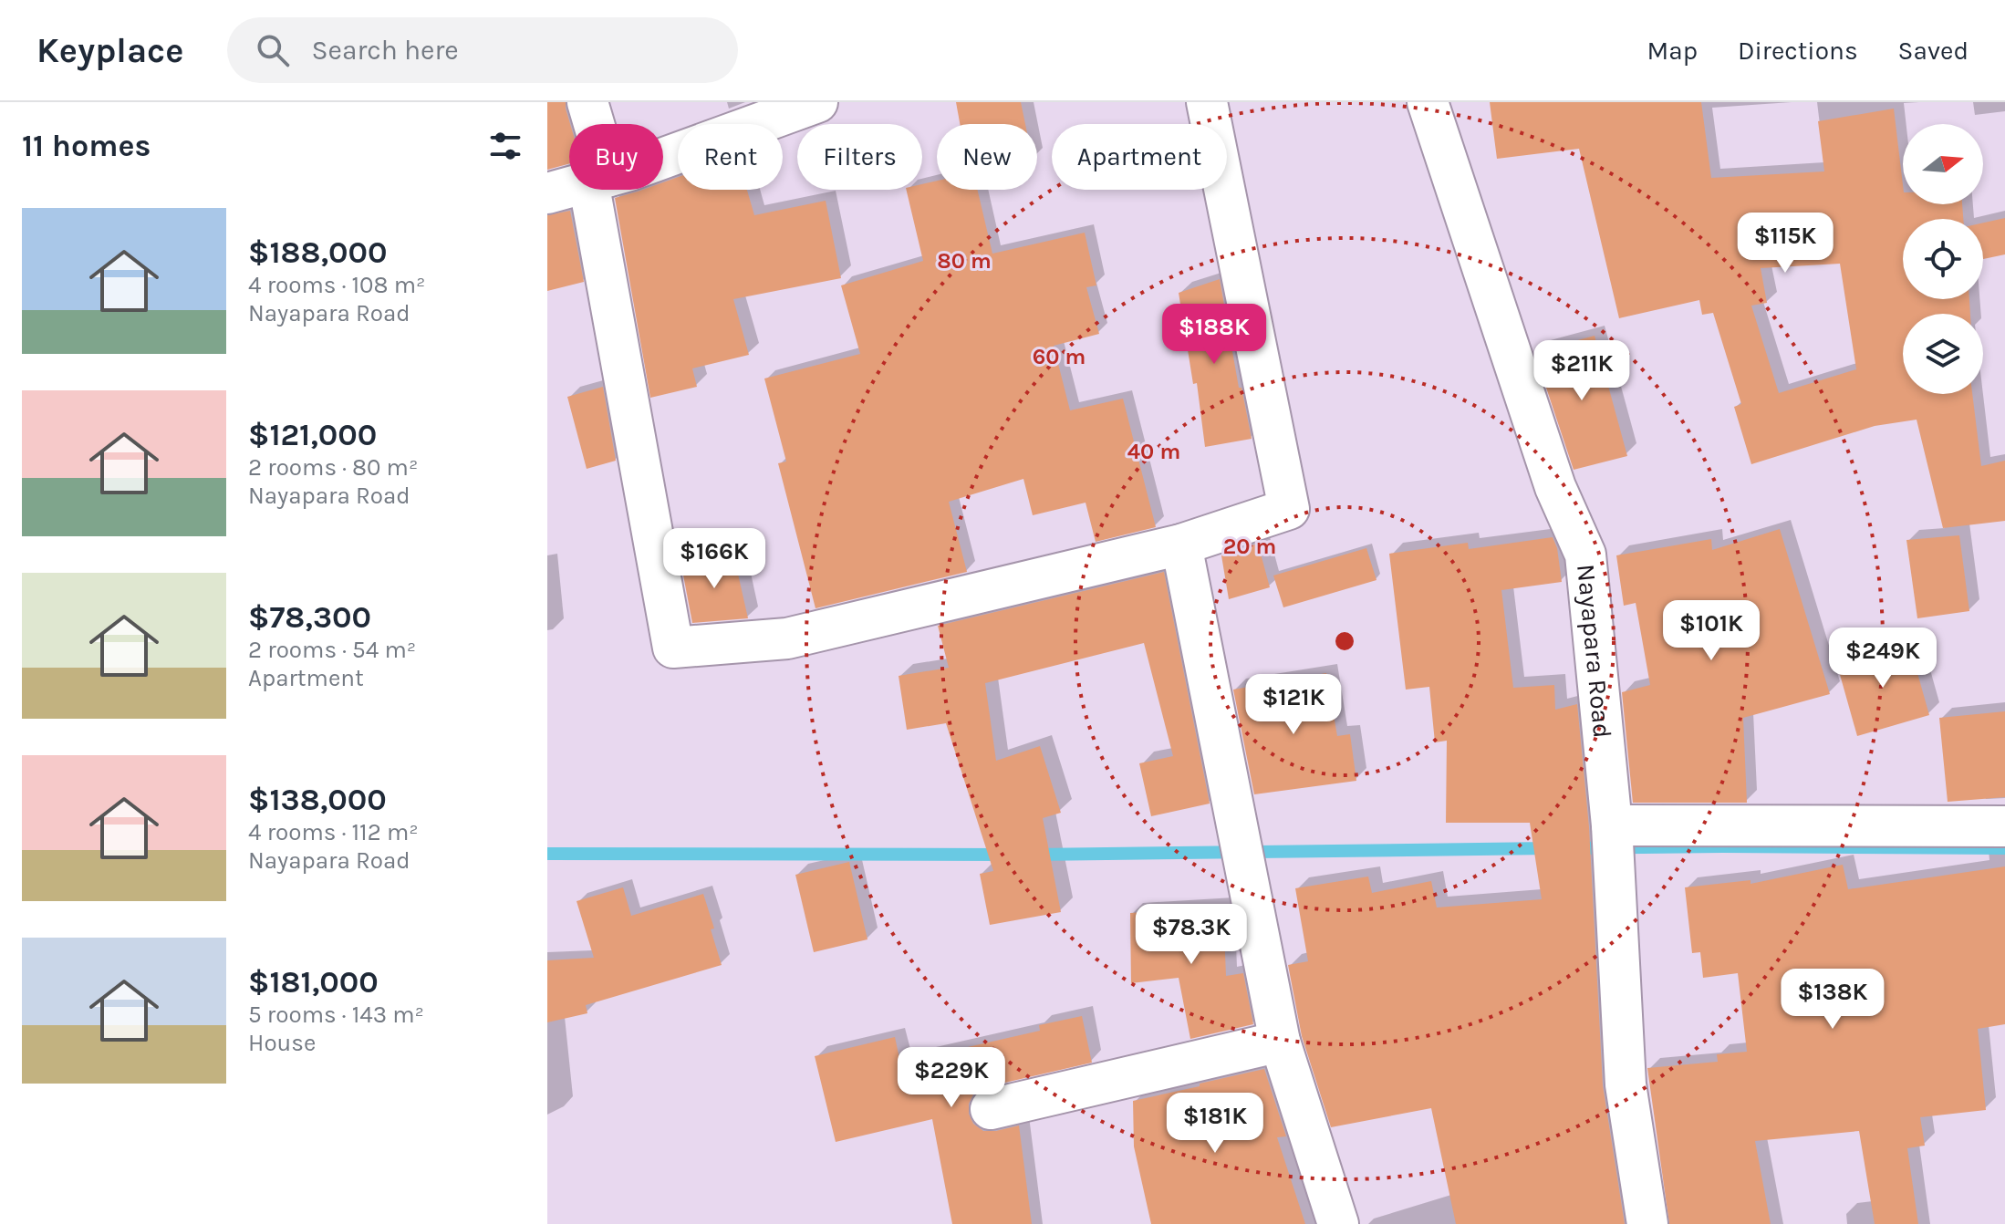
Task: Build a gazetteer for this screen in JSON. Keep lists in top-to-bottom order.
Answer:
{
  "streets": {
    "street": ["Nayapara Road"]
  },
  "north": "right",
  "page": {
    "header": "Keyplace",
    "search": "Search here",
    "nav": ["Map", "Directions", "Saved"],
    "heading": "11 homes",
    "chip": [
      "Buy",
      "Rent",
      "Filters",
      "New",
      "Apartment"
    ],
    "list": [
      {
        "name": "$188,000",
        "note": "4 rooms · 108 m² · Nayapara Road"
      },
      {
        "name": "$121,000",
        "note": "2 rooms · 80 m² · Nayapara Road"
      },
      {
        "name": "$78,300",
        "note": "2 rooms · 54 m² · Apartment"
      },
      {
        "name": "$138,000",
        "note": "4 rooms · 112 m² · Nayapara Road"
      },
      {
        "name": "$181,000",
        "note": "5 rooms · 143 m² · House"
      }
    ],
    "price": [
      "$115K",
      "$188K",
      "$211K",
      "$166K",
      "$101K",
      "$249K",
      "$121K",
      "$78.3K",
      "$138K",
      "$229K",
      "$181K"
    ]
  },
  "rings": [
    "80 m",
    "60 m",
    "40 m",
    "20 m"
  ]
}
